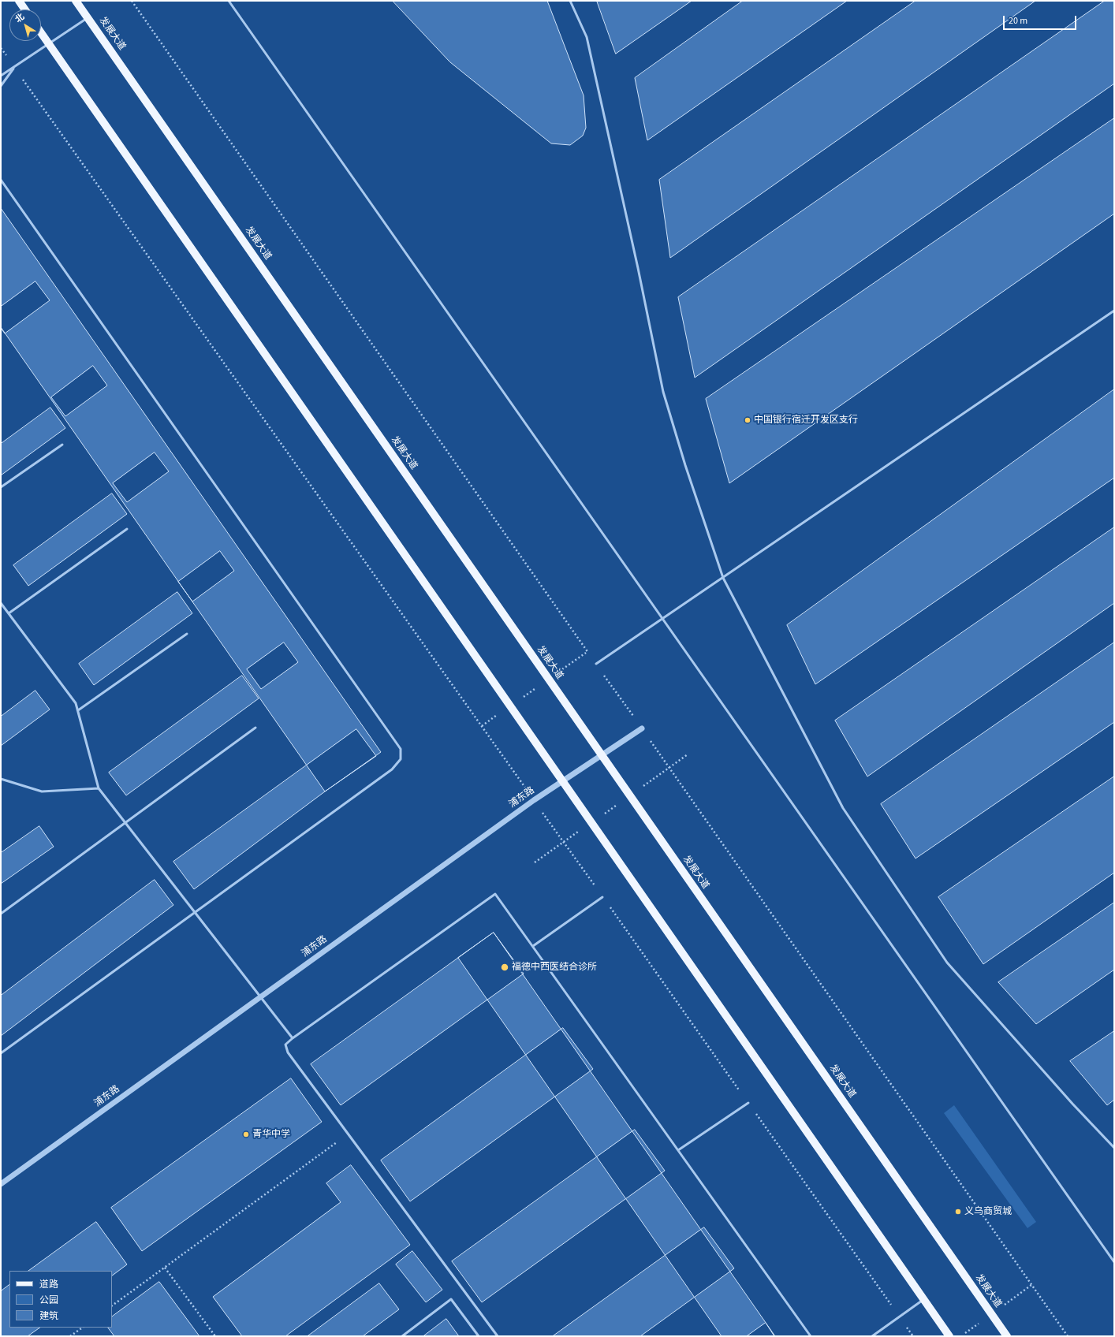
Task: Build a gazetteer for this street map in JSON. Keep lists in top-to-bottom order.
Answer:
{
  "streets": {
    "main road": ["发展大道"],
    "street": ["浦东路"]
  },
  "crossings": [
    ["发展大道", "浦东路"]
  ],
  "places": [
    "中国银行宿迁开发区支行",
    "福德中西医结合诊所",
    "青华中学",
    "义乌商贸城"
  ],
  "legend": ["道路", "公园", "建筑"],
  "scale_bar": "20 m",
  "north": "top left"
}
